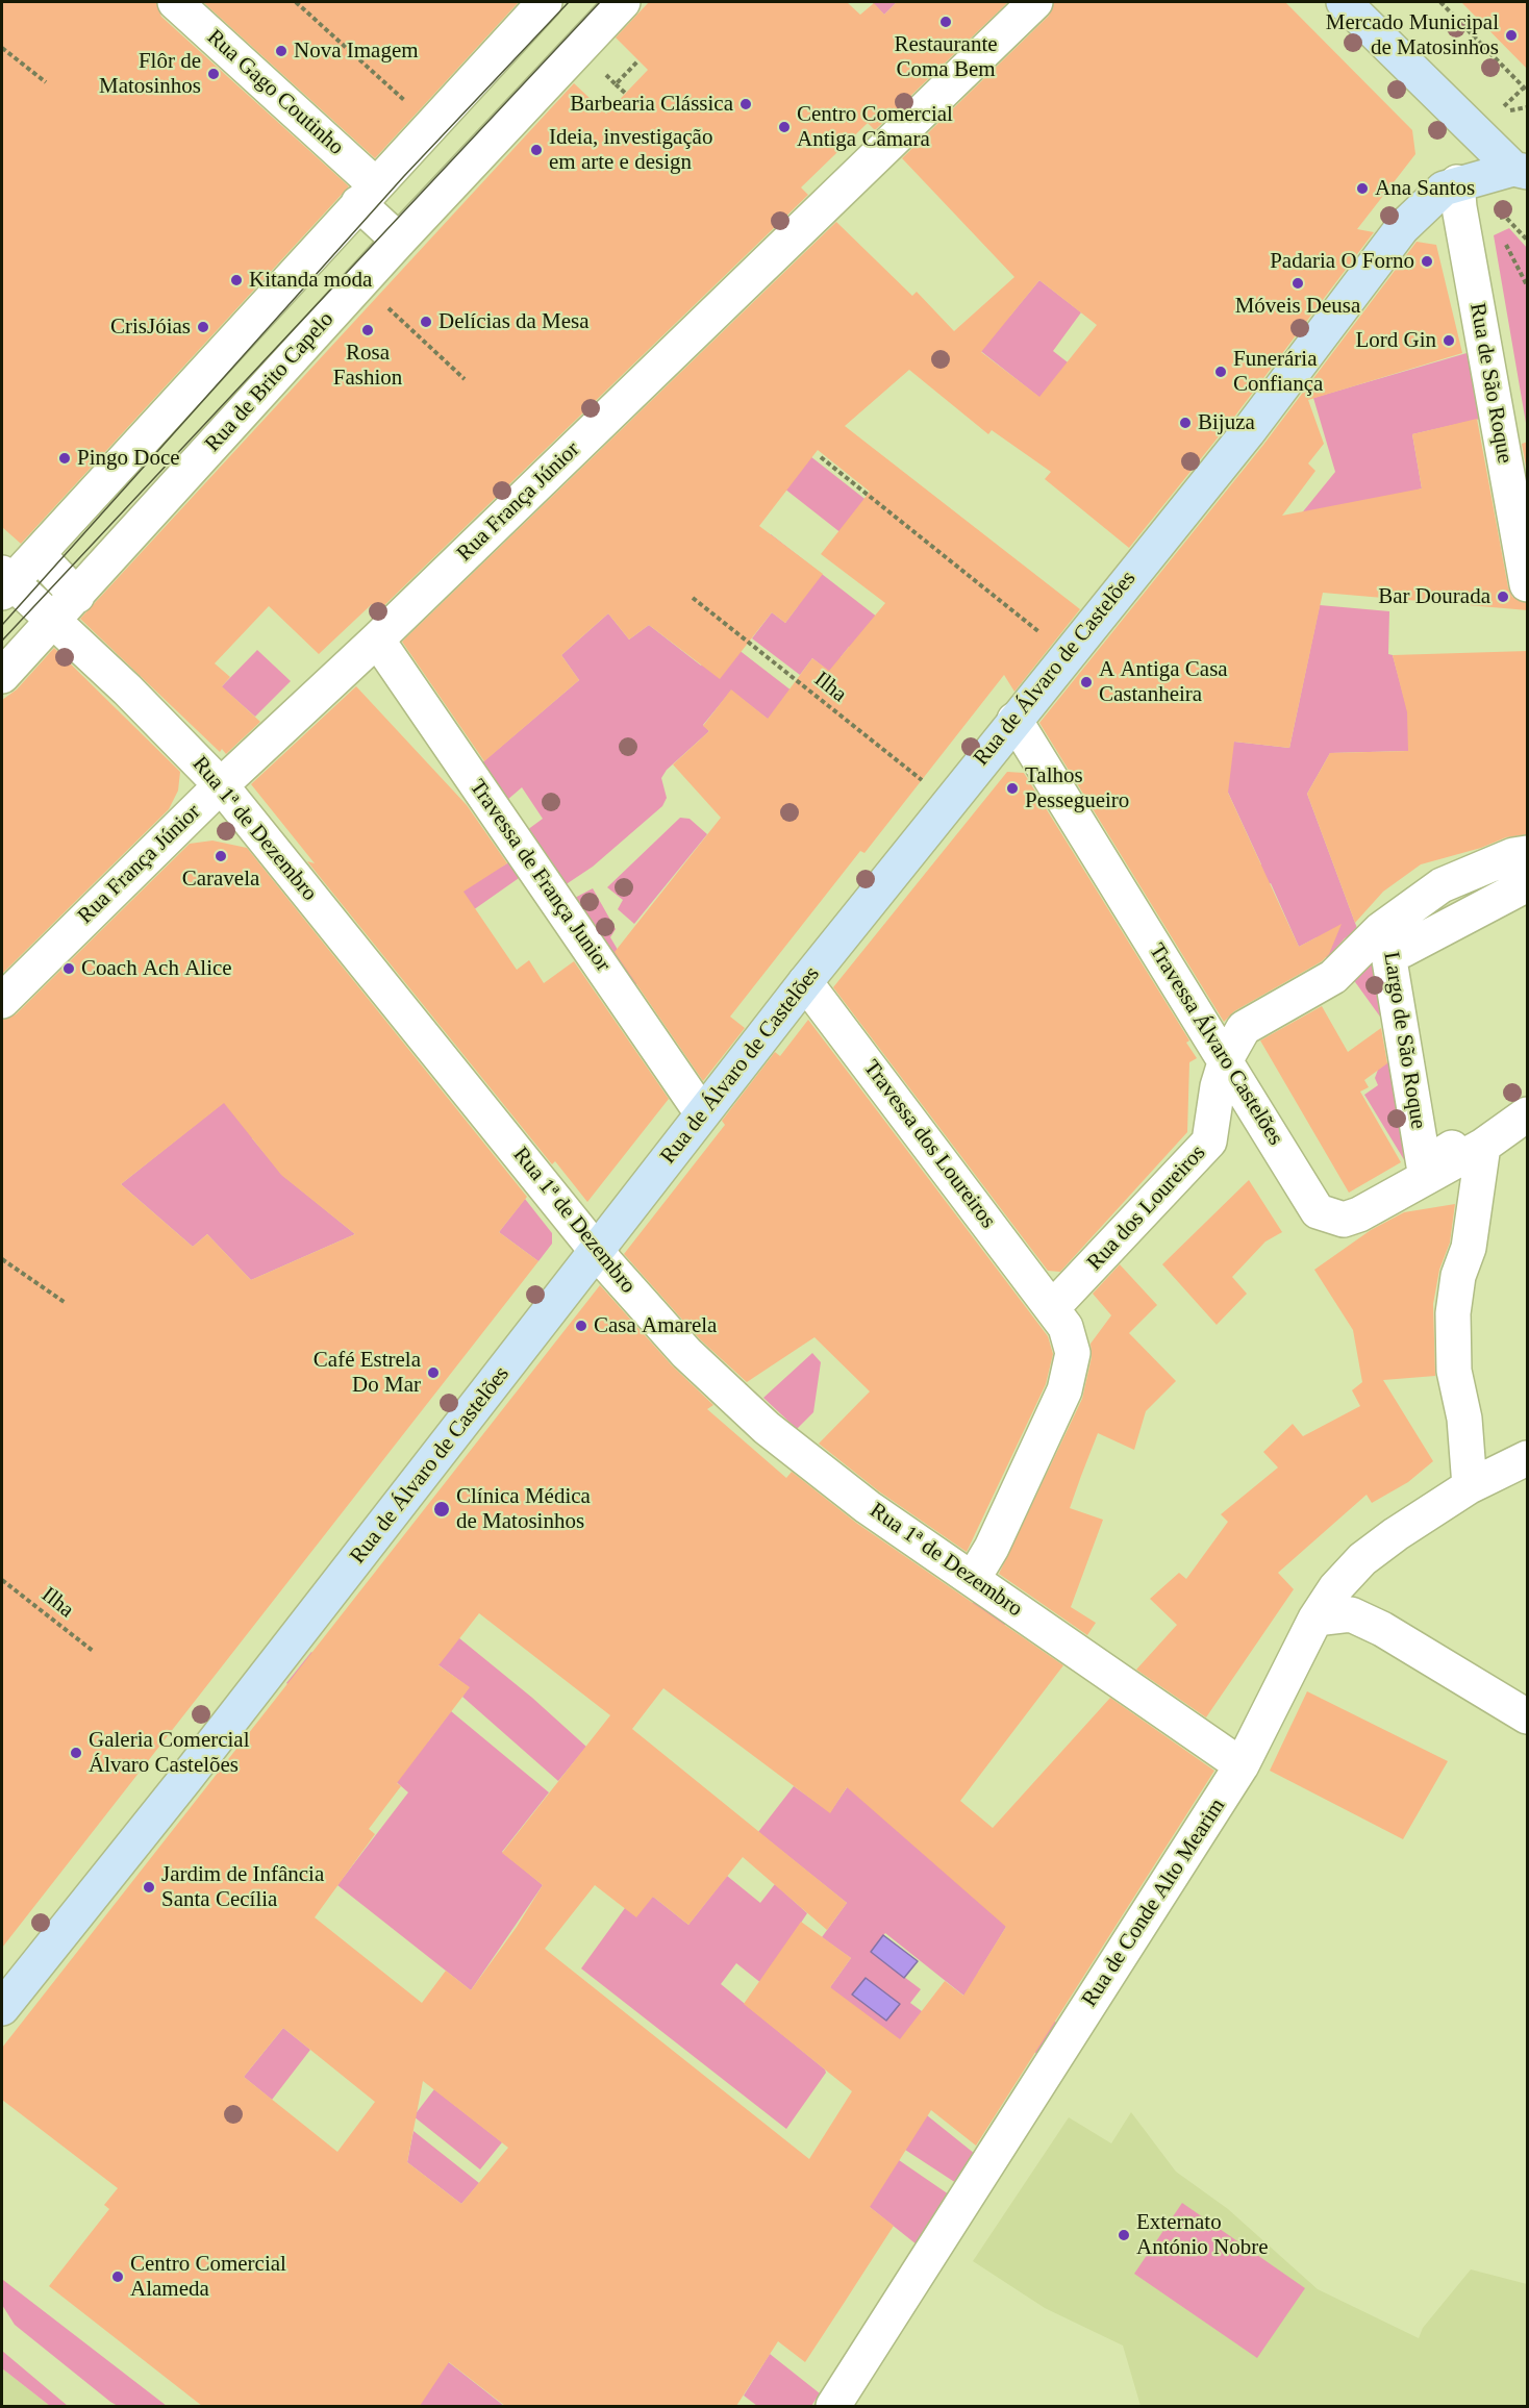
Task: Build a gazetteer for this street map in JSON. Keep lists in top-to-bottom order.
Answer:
{
  "streets": {
    "street": [
      "Rua Gago Coutinho",
      "Rua de Brito Capelo",
      "Rua de São Roque",
      "Rua França Júnior",
      "Rua de Álvaro de Castelões",
      "Rua 1ª de Dezembro",
      "Travessa de França Junior",
      "Largo de São Roque",
      "Travessa Álvaro Castelões",
      "Travessa dos Loureiros",
      "Rua dos Loureiros",
      "Rua de Conde Alto Mearim"
    ],
    "path": ["Ilha"]
  },
  "crossings": [
    ["Rua de Brito Capelo", "Rua 1ª de Dezembro"],
    ["Rua de São Roque", "Rua de Álvaro de Castelões"],
    ["Rua França Júnior", "Rua 1ª de Dezembro"],
    ["Rua França Júnior", "Travessa de França Junior"],
    ["Rua de Álvaro de Castelões", "Ilha"],
    ["Rua de Álvaro de Castelões", "Rua 1ª de Dezembro"],
    ["Rua de Álvaro de Castelões", "Travessa de França Junior"],
    ["Rua de Álvaro de Castelões", "Travessa Álvaro Castelões"],
    ["Rua de Álvaro de Castelões", "Travessa dos Loureiros"],
    ["Rua 1ª de Dezembro", "Rua de Conde Alto Mearim"],
    ["Travessa Álvaro Castelões", "Rua dos Loureiros"],
    ["Travessa dos Loureiros", "Rua dos Loureiros"]
  ],
  "places": [
    "Restaurante Coma Bem",
    "Mercado Municipal de Matosinhos",
    "Nova Imagem",
    "Flôr de Matosinhos",
    "Barbearia Clássica",
    "Centro Comercial Antiga Câmara",
    "Ideia, investigação em arte e design",
    "Ana Santos",
    "Padaria O Forno",
    "Kitanda moda",
    "Móveis Deusa",
    "Delícias da Mesa",
    "CrisJóias",
    "Rosa Fashion",
    "Lord Gin",
    "Funerária Confiança",
    "Bijuza",
    "Pingo Doce",
    "Bar Dourada",
    "A Antiga Casa Castanheira",
    "Talhos Pessegueiro",
    "Caravela",
    "Coach Ach Alice",
    "Casa Amarela",
    "Café Estrela Do Mar",
    "Clínica Médica de Matosinhos",
    "Galeria Comercial Álvaro Castelões",
    "Jardim de Infância Santa Cecília",
    "Externato António Nobre",
    "Centro Comercial Alameda"
  ]
}
